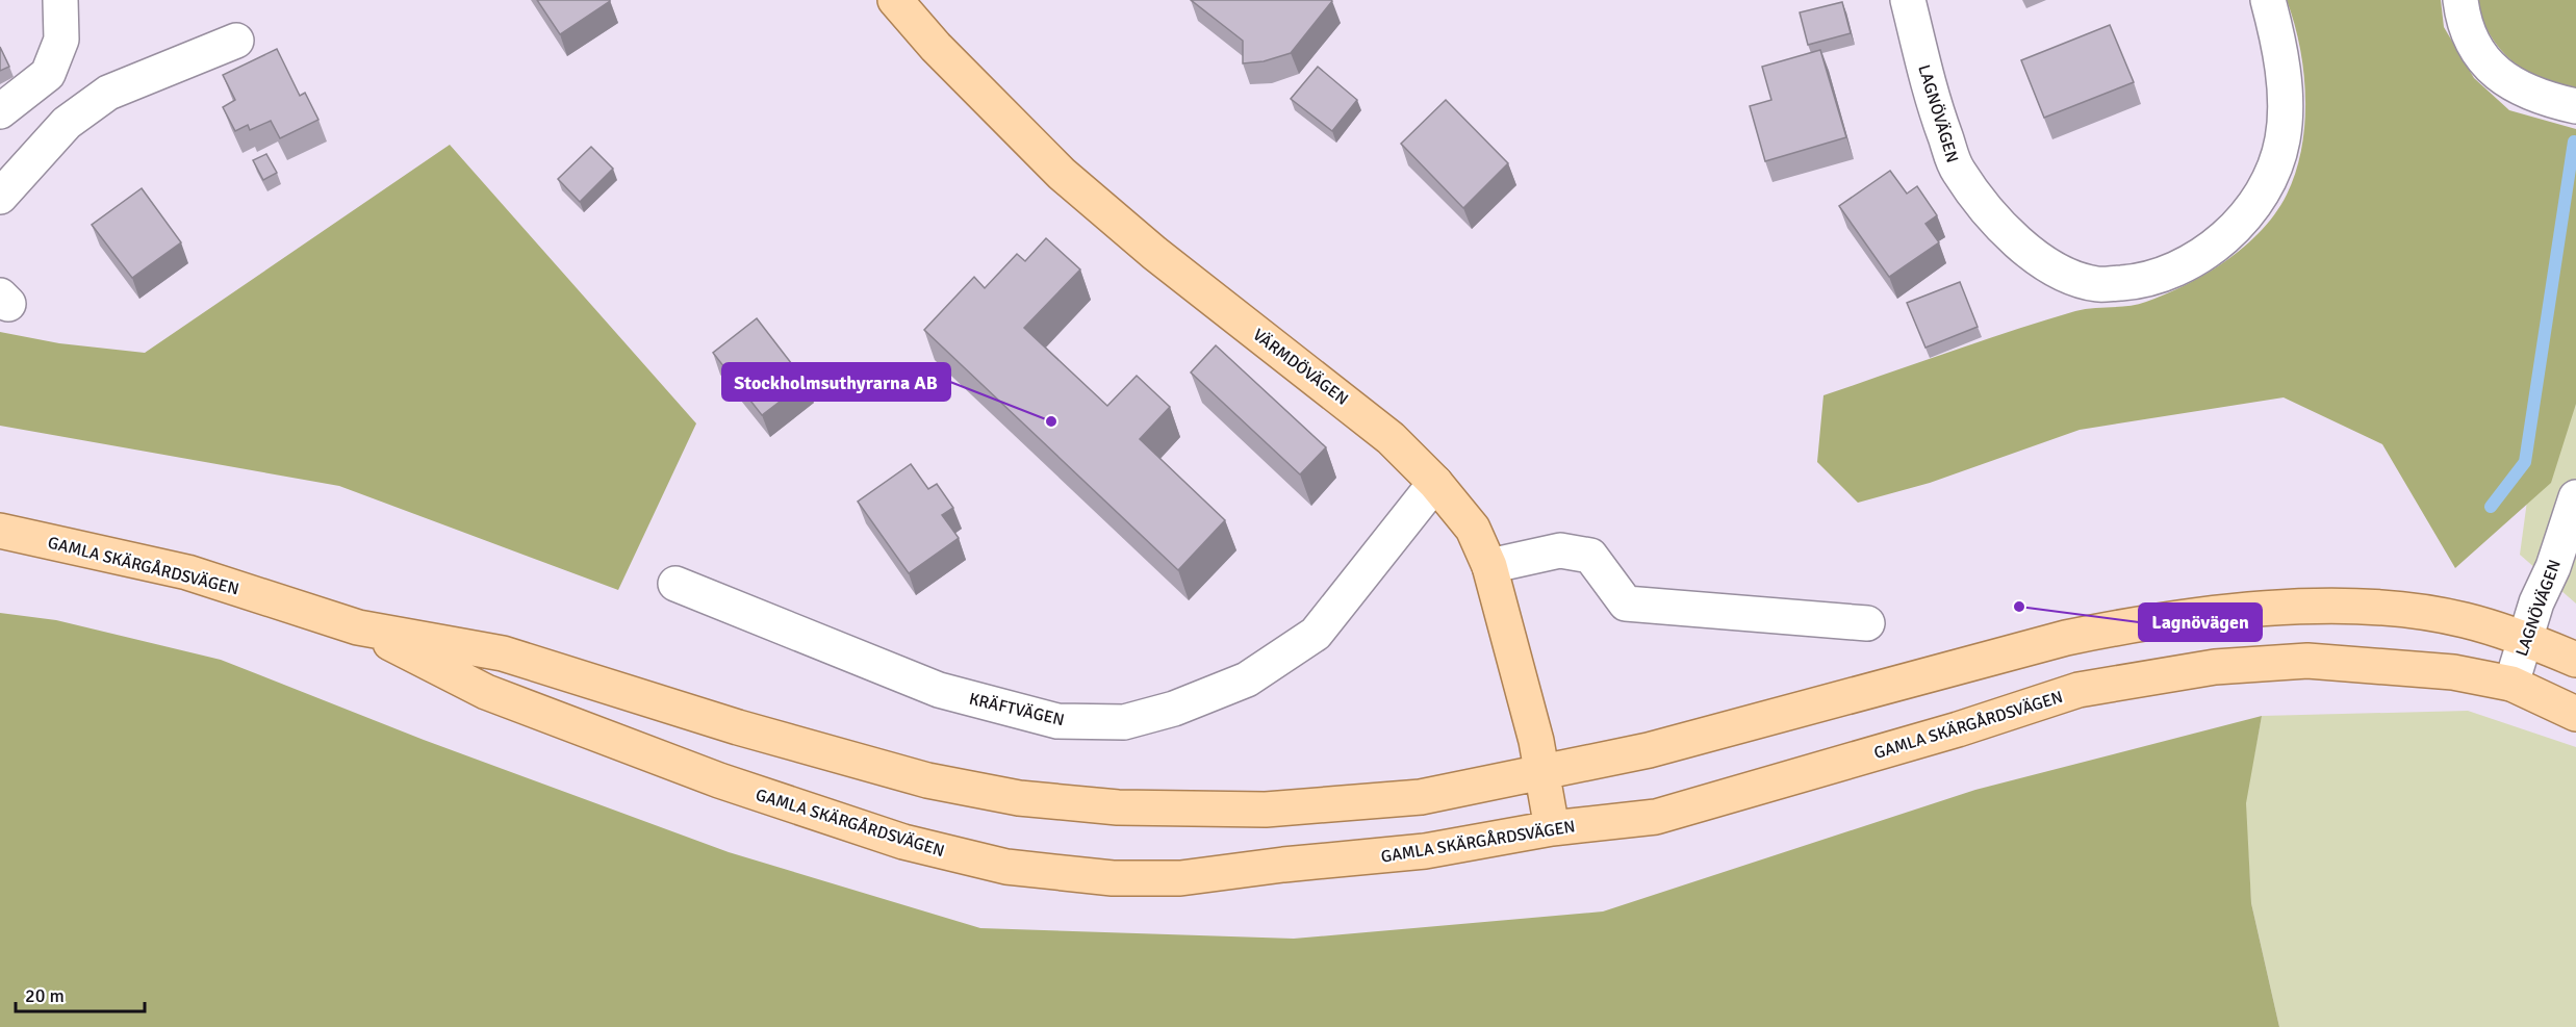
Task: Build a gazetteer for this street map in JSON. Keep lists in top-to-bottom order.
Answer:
{
  "streets": {
    "main road": ["VÄRMDÖVÄGEN", "GAMLA SKÄRGÅRDSVÄGEN"],
    "street": ["LAGNÖVÄGEN", "KRÄFTVÄGEN"]
  },
  "crossings": [
    ["LAGNÖVÄGEN", "GAMLA SKÄRGÅRDSVÄGEN"],
    ["VÄRMDÖVÄGEN", "GAMLA SKÄRGÅRDSVÄGEN"],
    ["VÄRMDÖVÄGEN", "KRÄFTVÄGEN"]
  ],
  "places": ["Stockholmsuthyrarna AB", "Lagnövägen"],
  "scale_bar": "20 m"
}
